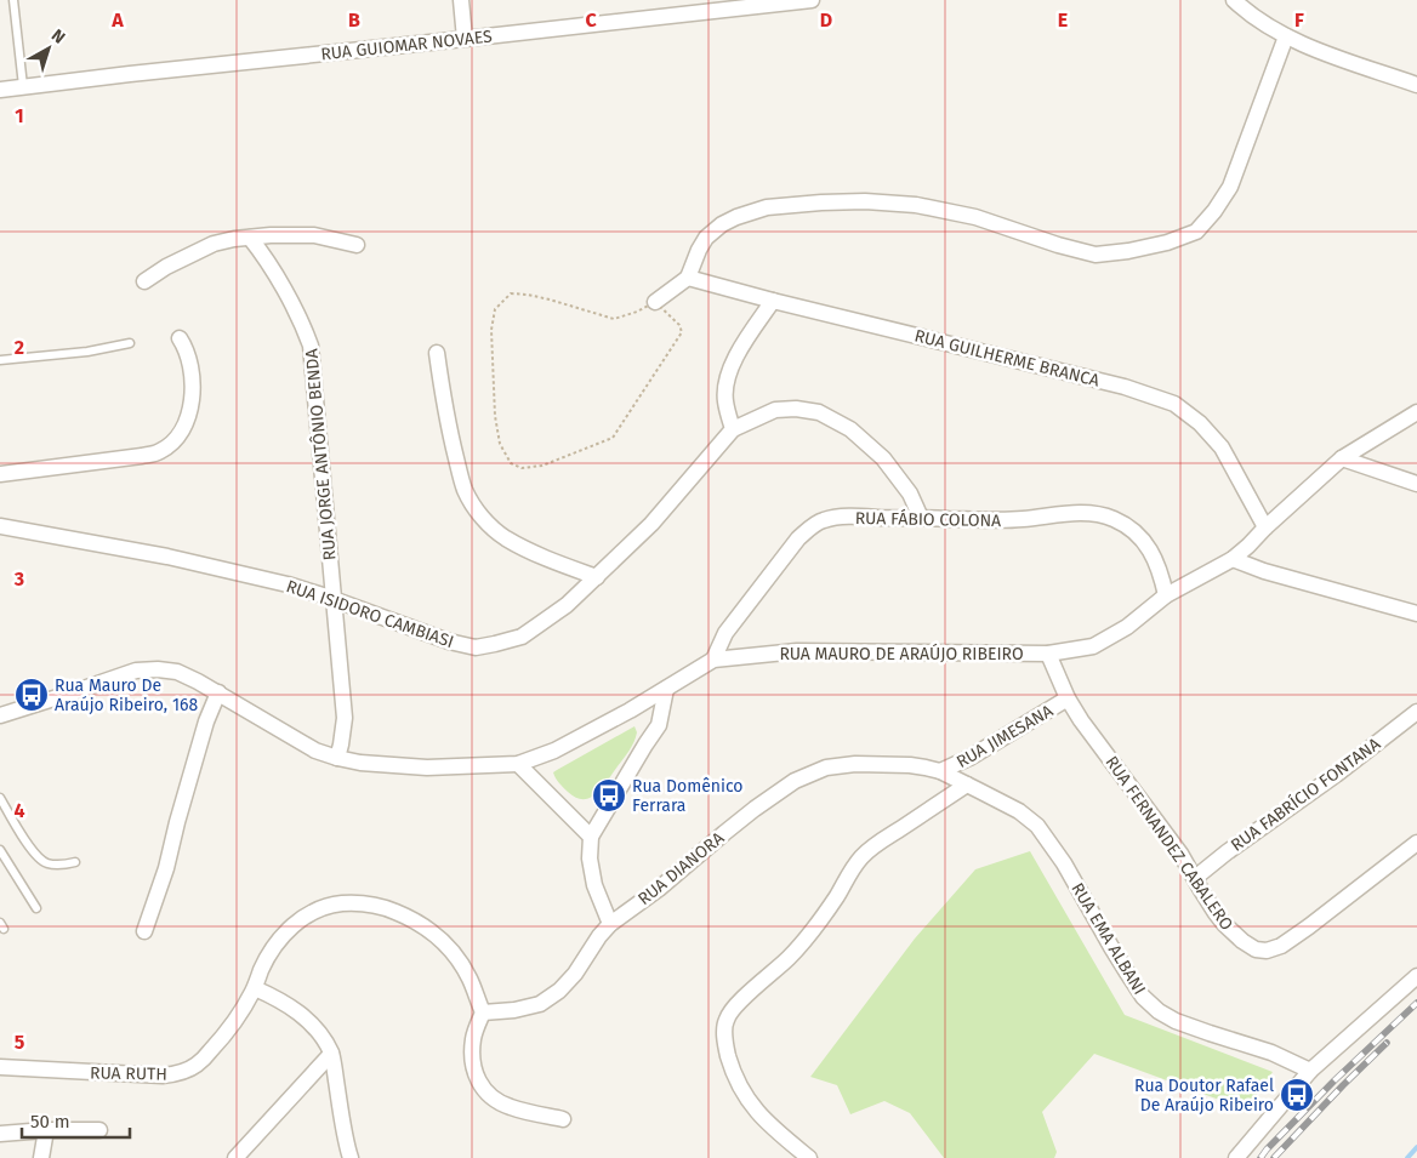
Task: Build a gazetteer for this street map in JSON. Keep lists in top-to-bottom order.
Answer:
{
  "streets": {
    "street": [
      "RUA GUIOMAR NOVAES",
      "RUA GUILHERME BRANCA",
      "RUA JORGE ANTÔNIO BENDA",
      "RUA FÁBIO COLONA",
      "RUA ISIDORO CAMBIASI",
      "RUA MAURO DE ARAÚJO RIBEIRO",
      "RUA JIMESANA",
      "RUA FABRÍCIO FONTANA",
      "RUA FERNANDEZ CABALERO",
      "RUA DIANORA",
      "RUA EMA ALBANI",
      "RUA RUTH"
    ]
  },
  "crossings": [
    ["RUA GUILHERME BRANCA", "RUA MAURO DE ARAÚJO RIBEIRO"],
    ["RUA JORGE ANTÔNIO BENDA", "RUA ISIDORO CAMBIASI"],
    ["RUA JORGE ANTÔNIO BENDA", "RUA MAURO DE ARAÚJO RIBEIRO"],
    ["RUA FÁBIO COLONA", "RUA MAURO DE ARAÚJO RIBEIRO"],
    ["RUA MAURO DE ARAÚJO RIBEIRO", "RUA FERNANDEZ CABALERO"],
    ["RUA JIMESANA", "RUA FERNANDEZ CABALERO"],
    ["RUA JIMESANA", "RUA DIANORA"],
    ["RUA JIMESANA", "RUA EMA ALBANI"],
    ["RUA FABRÍCIO FONTANA", "RUA FERNANDEZ CABALERO"],
    ["RUA DIANORA", "RUA EMA ALBANI"],
    ["RUA DIANORA", "RUA RUTH"]
  ],
  "places": {
    "bus stop": ["Rua Mauro De Araújo Ribeiro, 168", "Rua Domênico Ferrara", "Rua Doutor Rafael De Araújo Ribeiro"]
  },
  "scale_bar": "50 m",
  "north": "top right",
  "grid": {
    "columns": [
      "A",
      "B",
      "C",
      "D",
      "E",
      "F"
    ],
    "rows": [
      "1",
      "2",
      "3",
      "4",
      "5"
    ]
  }
}
